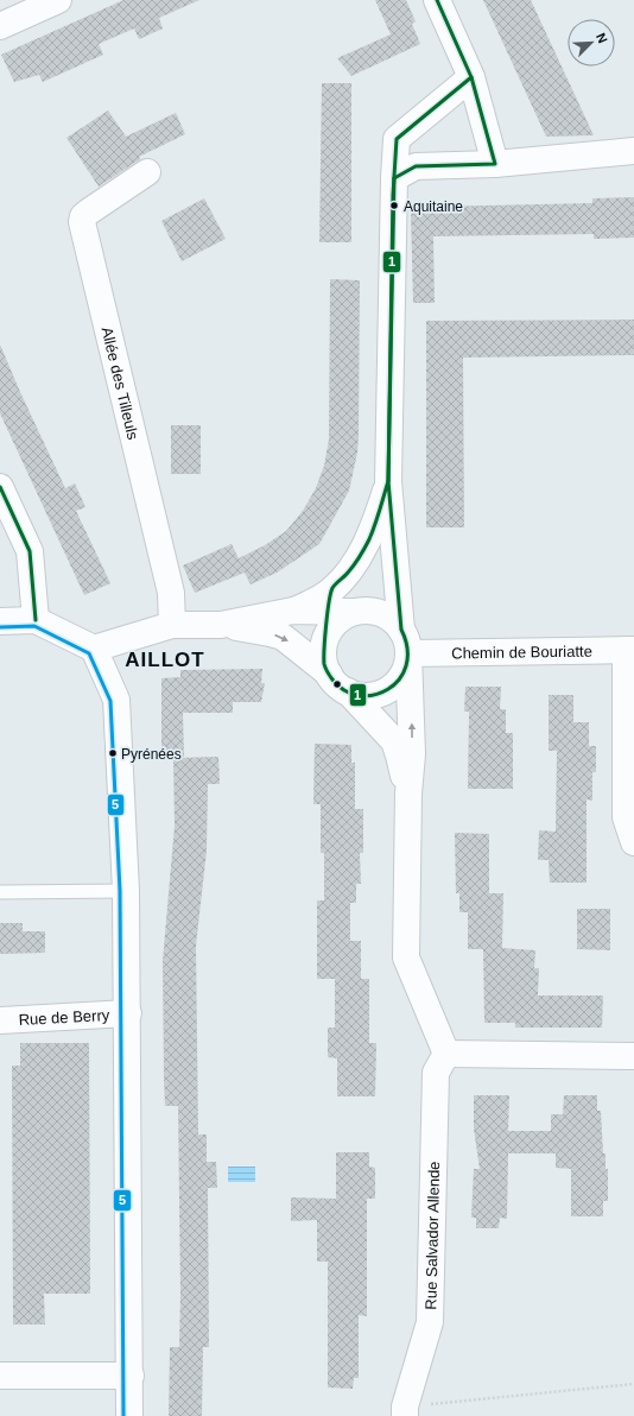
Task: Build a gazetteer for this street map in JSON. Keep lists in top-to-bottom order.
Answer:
{
  "streets": {
    "street": [
      "Allée des Tilleuls",
      "Chemin de Bouriatte",
      "Rue de Berry",
      "Rue Salvador Allende"
    ]
  },
  "districts": ["AILLOT"],
  "places": ["Aquitaine", "Pyrénées"],
  "lines": ["transit line 1", "transit line 5"],
  "north": "top right"
}
